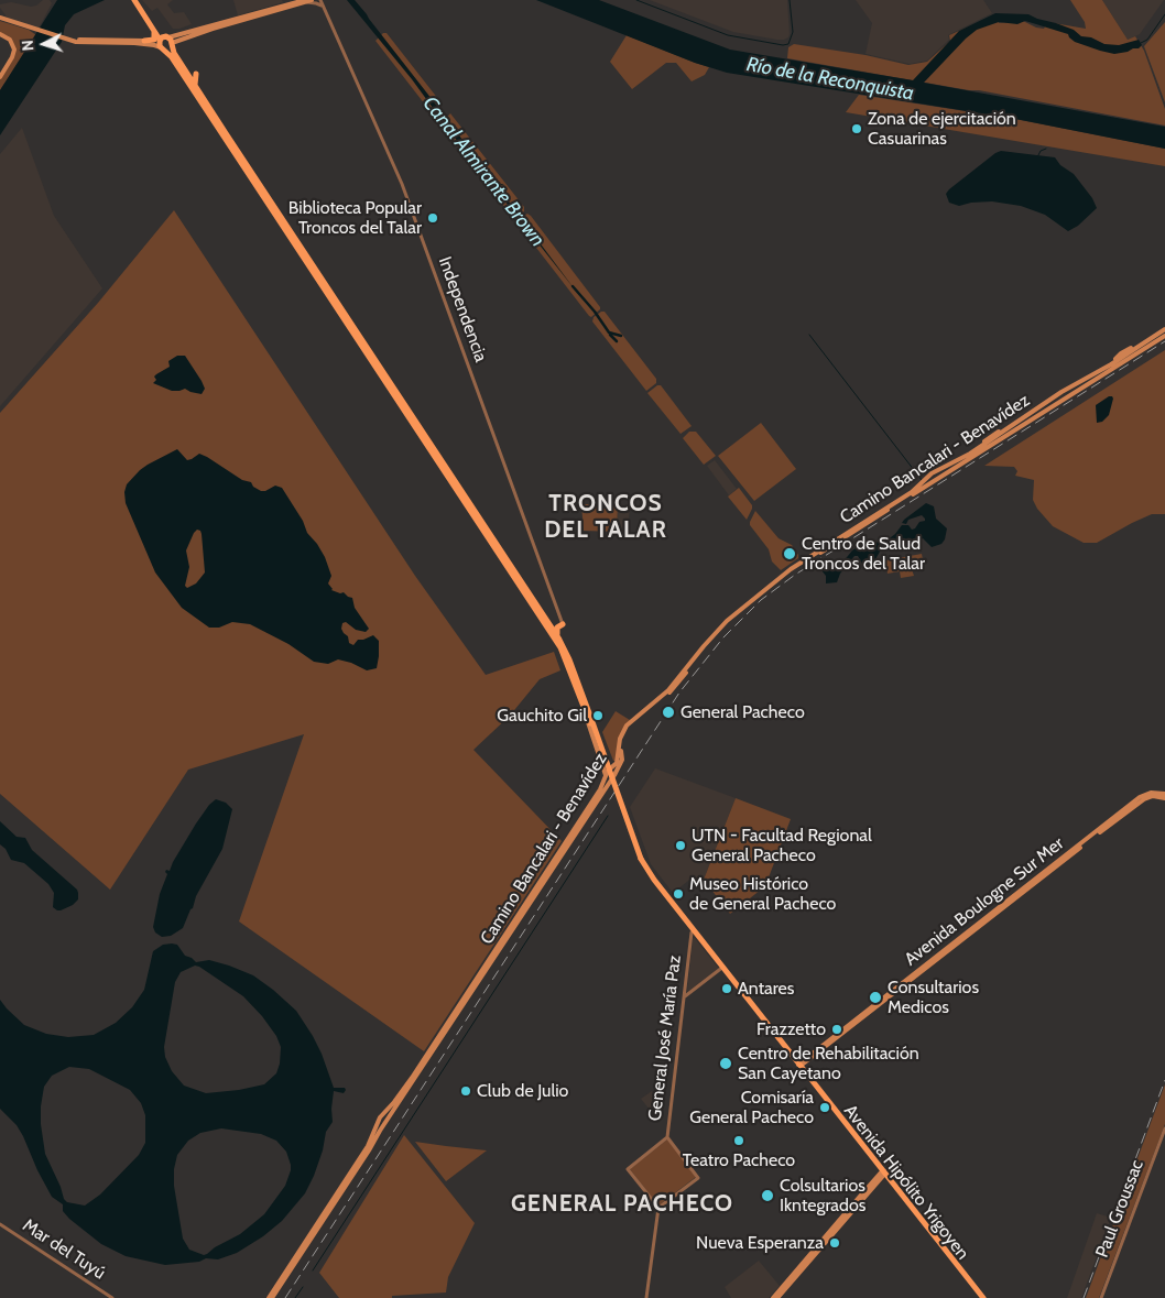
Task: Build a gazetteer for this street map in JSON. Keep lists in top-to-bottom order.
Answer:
{
  "streets": {
    "main road": ["Camino Bancalari - Benavídez", "Avenida Boulogne Sur Mer", "Avenida Hipólito Yrigoyen"],
    "street": [
      "Independencia",
      "General José María Paz",
      "Paul Groussac",
      "Mar del Tuyú"
    ]
  },
  "crossings": [
    ["Avenida Boulogne Sur Mer", "Avenida Hipólito Yrigoyen"],
    ["General José María Paz", "Avenida Hipólito Yrigoyen"]
  ],
  "districts": ["TRONCOS DEL TALAR", "GENERAL PACHECO"],
  "water": ["Río de la Reconquista", "Canal Almirante Brown"],
  "places": [
    "Zona de ejercitación Casuarinas",
    "Biblioteca Popular Troncos del Talar",
    "Centro de Salud Troncos del Talar",
    "General Pacheco",
    "Gauchito Gil",
    "UTN - Facultad Regional General Pacheco",
    "Museo Histórico de General Pacheco",
    "Antares",
    "Consultarios Medicos",
    "Frazzetto",
    "Centro de Rehabilitación San Cayetano",
    "Club de Julio",
    "Comisaría General Pacheco",
    "Teatro Pacheco",
    "Colsultarios Ikntegrados",
    "Nueva Esperanza"
  ],
  "north": "left"
}
